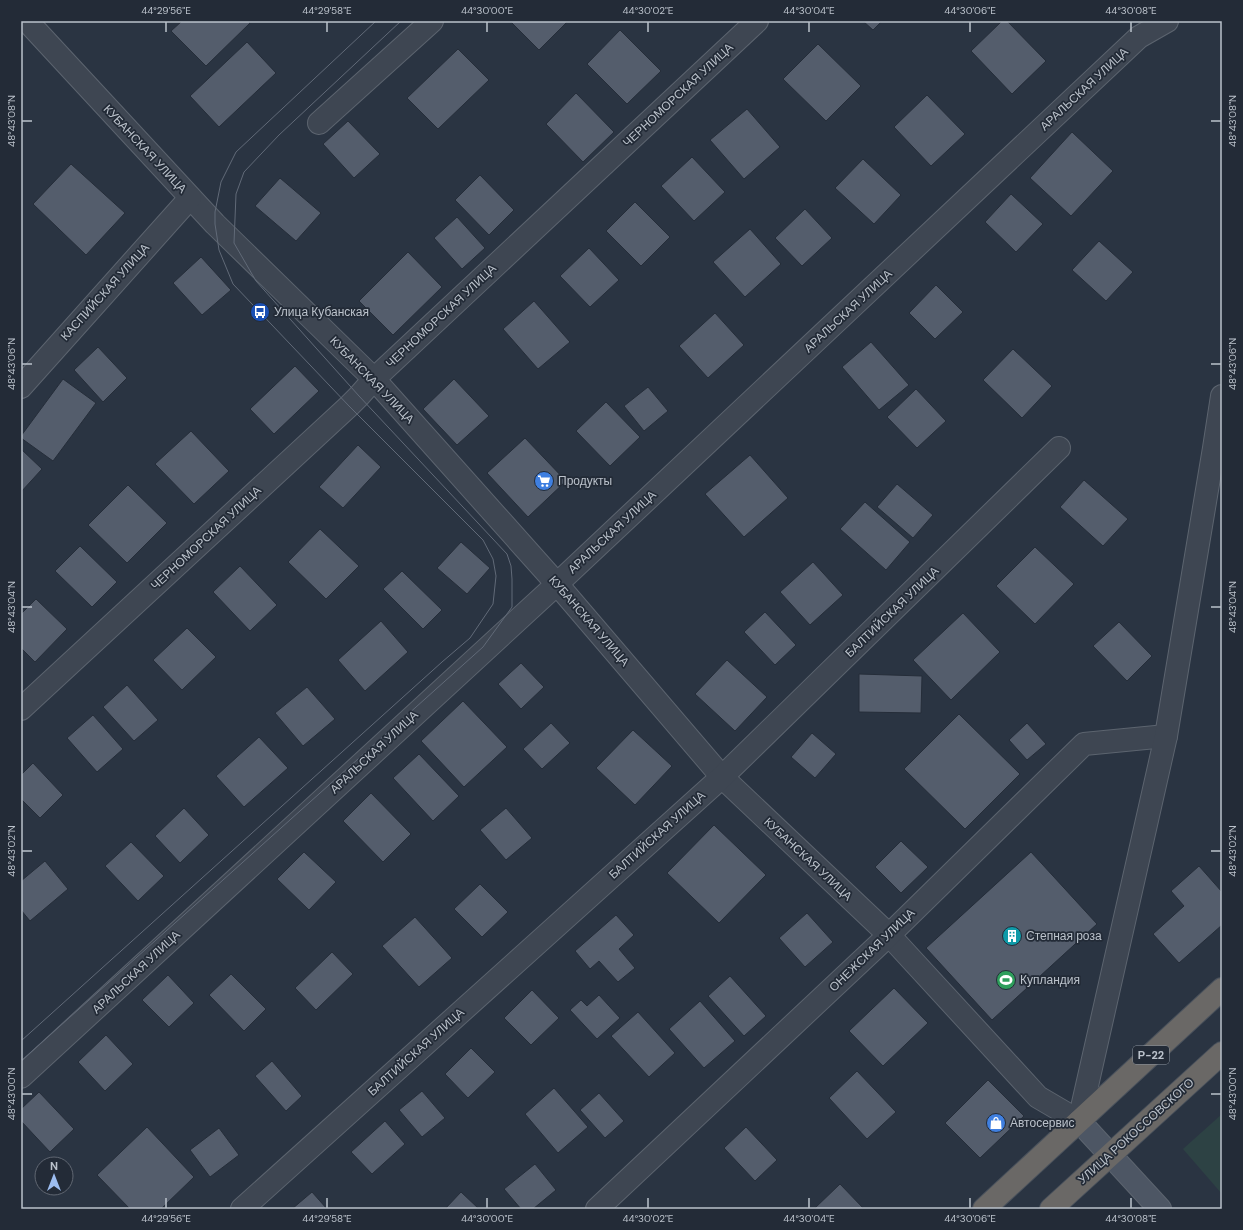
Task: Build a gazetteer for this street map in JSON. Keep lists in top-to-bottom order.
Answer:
{
  "streets": {
    "highway": ["Р-22", "УЛИЦА РОКОССОВСКОГО"],
    "main road": ["КУБАНСКАЯ УЛИЦА"],
    "street": [
      "АРАЛЬСКАЯ УЛИЦА",
      "ЧЕРНОМОРСКАЯ УЛИЦА",
      "КАСПИЙСКАЯ УЛИЦА",
      "БАЛТИЙСКАЯ УЛИЦА",
      "ОНЕЖСКАЯ УЛИЦА"
    ]
  },
  "crossings": [
    ["АРАЛЬСКАЯ УЛИЦА", "КУБАНСКАЯ УЛИЦА"],
    ["ЧЕРНОМОРСКАЯ УЛИЦА", "КУБАНСКАЯ УЛИЦА"],
    ["КУБАНСКАЯ УЛИЦА", "КАСПИЙСКАЯ УЛИЦА"],
    ["КУБАНСКАЯ УЛИЦА", "БАЛТИЙСКАЯ УЛИЦА"],
    ["КУБАНСКАЯ УЛИЦА", "ОНЕЖСКАЯ УЛИЦА"],
    ["КУБАНСКАЯ УЛИЦА", "Р-22"],
    ["КУБАНСКАЯ УЛИЦА", "УЛИЦА РОКОССОВСКОГО"]
  ],
  "places": {
    "bus stop": ["Улица Кубанская"],
    "supermarket": ["Продукты"],
    "building": ["Степная роза"],
    "sports": ["Купландия"],
    "shop": ["Автосервис"]
  },
  "north": "top",
  "coordinates": [
    "44°29'56\"E",
    "44°29'58\"E",
    "44°30'00\"E",
    "44°30'02\"E",
    "44°30'04\"E",
    "44°30'06\"E",
    "44°30'08\"E",
    "48°43'08\"N",
    "48°43'06\"N",
    "48°43'04\"N",
    "48°43'02\"N",
    "48°43'00\"N"
  ]
}
